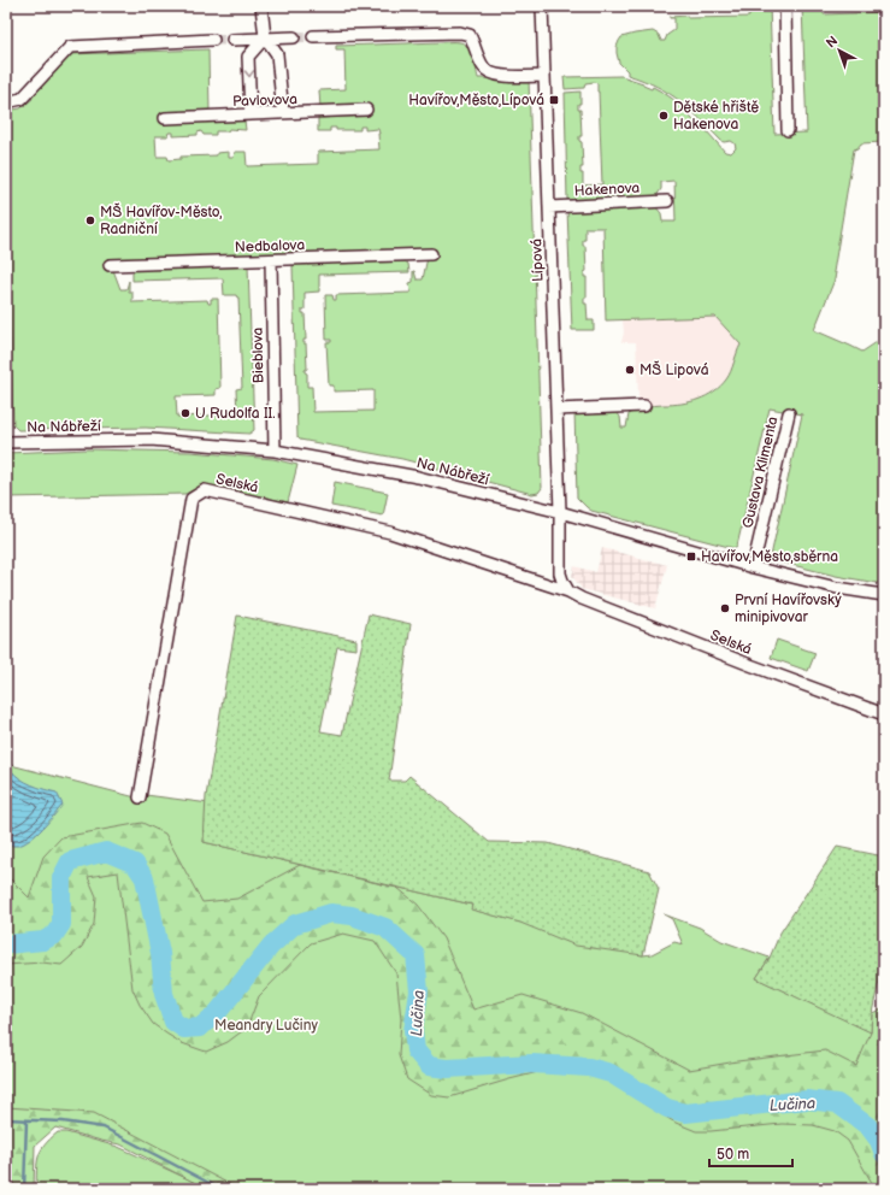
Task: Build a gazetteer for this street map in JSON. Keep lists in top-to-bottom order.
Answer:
{
  "streets": {
    "street": [
      "Pavlovova",
      "Hakenova",
      "Nedbalova",
      "Lípová",
      "Bieblova",
      "Na Nábřeží",
      "Gustava Klimenta",
      "Selská"
    ]
  },
  "crossings": [
    ["Hakenova", "Lípová"],
    ["Nedbalova", "Bieblova"],
    ["Lípová", "Na Nábřeží"],
    ["Bieblova", "Na Nábřeží"],
    ["Na Nábřeží", "Gustava Klimenta"]
  ],
  "water": ["Lučina"],
  "parks": ["Meandry Lučiny"],
  "places": {
    "transit": ["Havířov,Město,Lípová", "Havířov,Město,sběrna"],
    "other": [
      "Dětské hřiště Hakenova",
      "MŠ Havířov-Město, Radniční",
      "MŠ Lipová",
      "U Rudolfa II.",
      "První Havířovský minipivovar"
    ]
  },
  "scale_bar": "50 m",
  "north": "top left"
}
